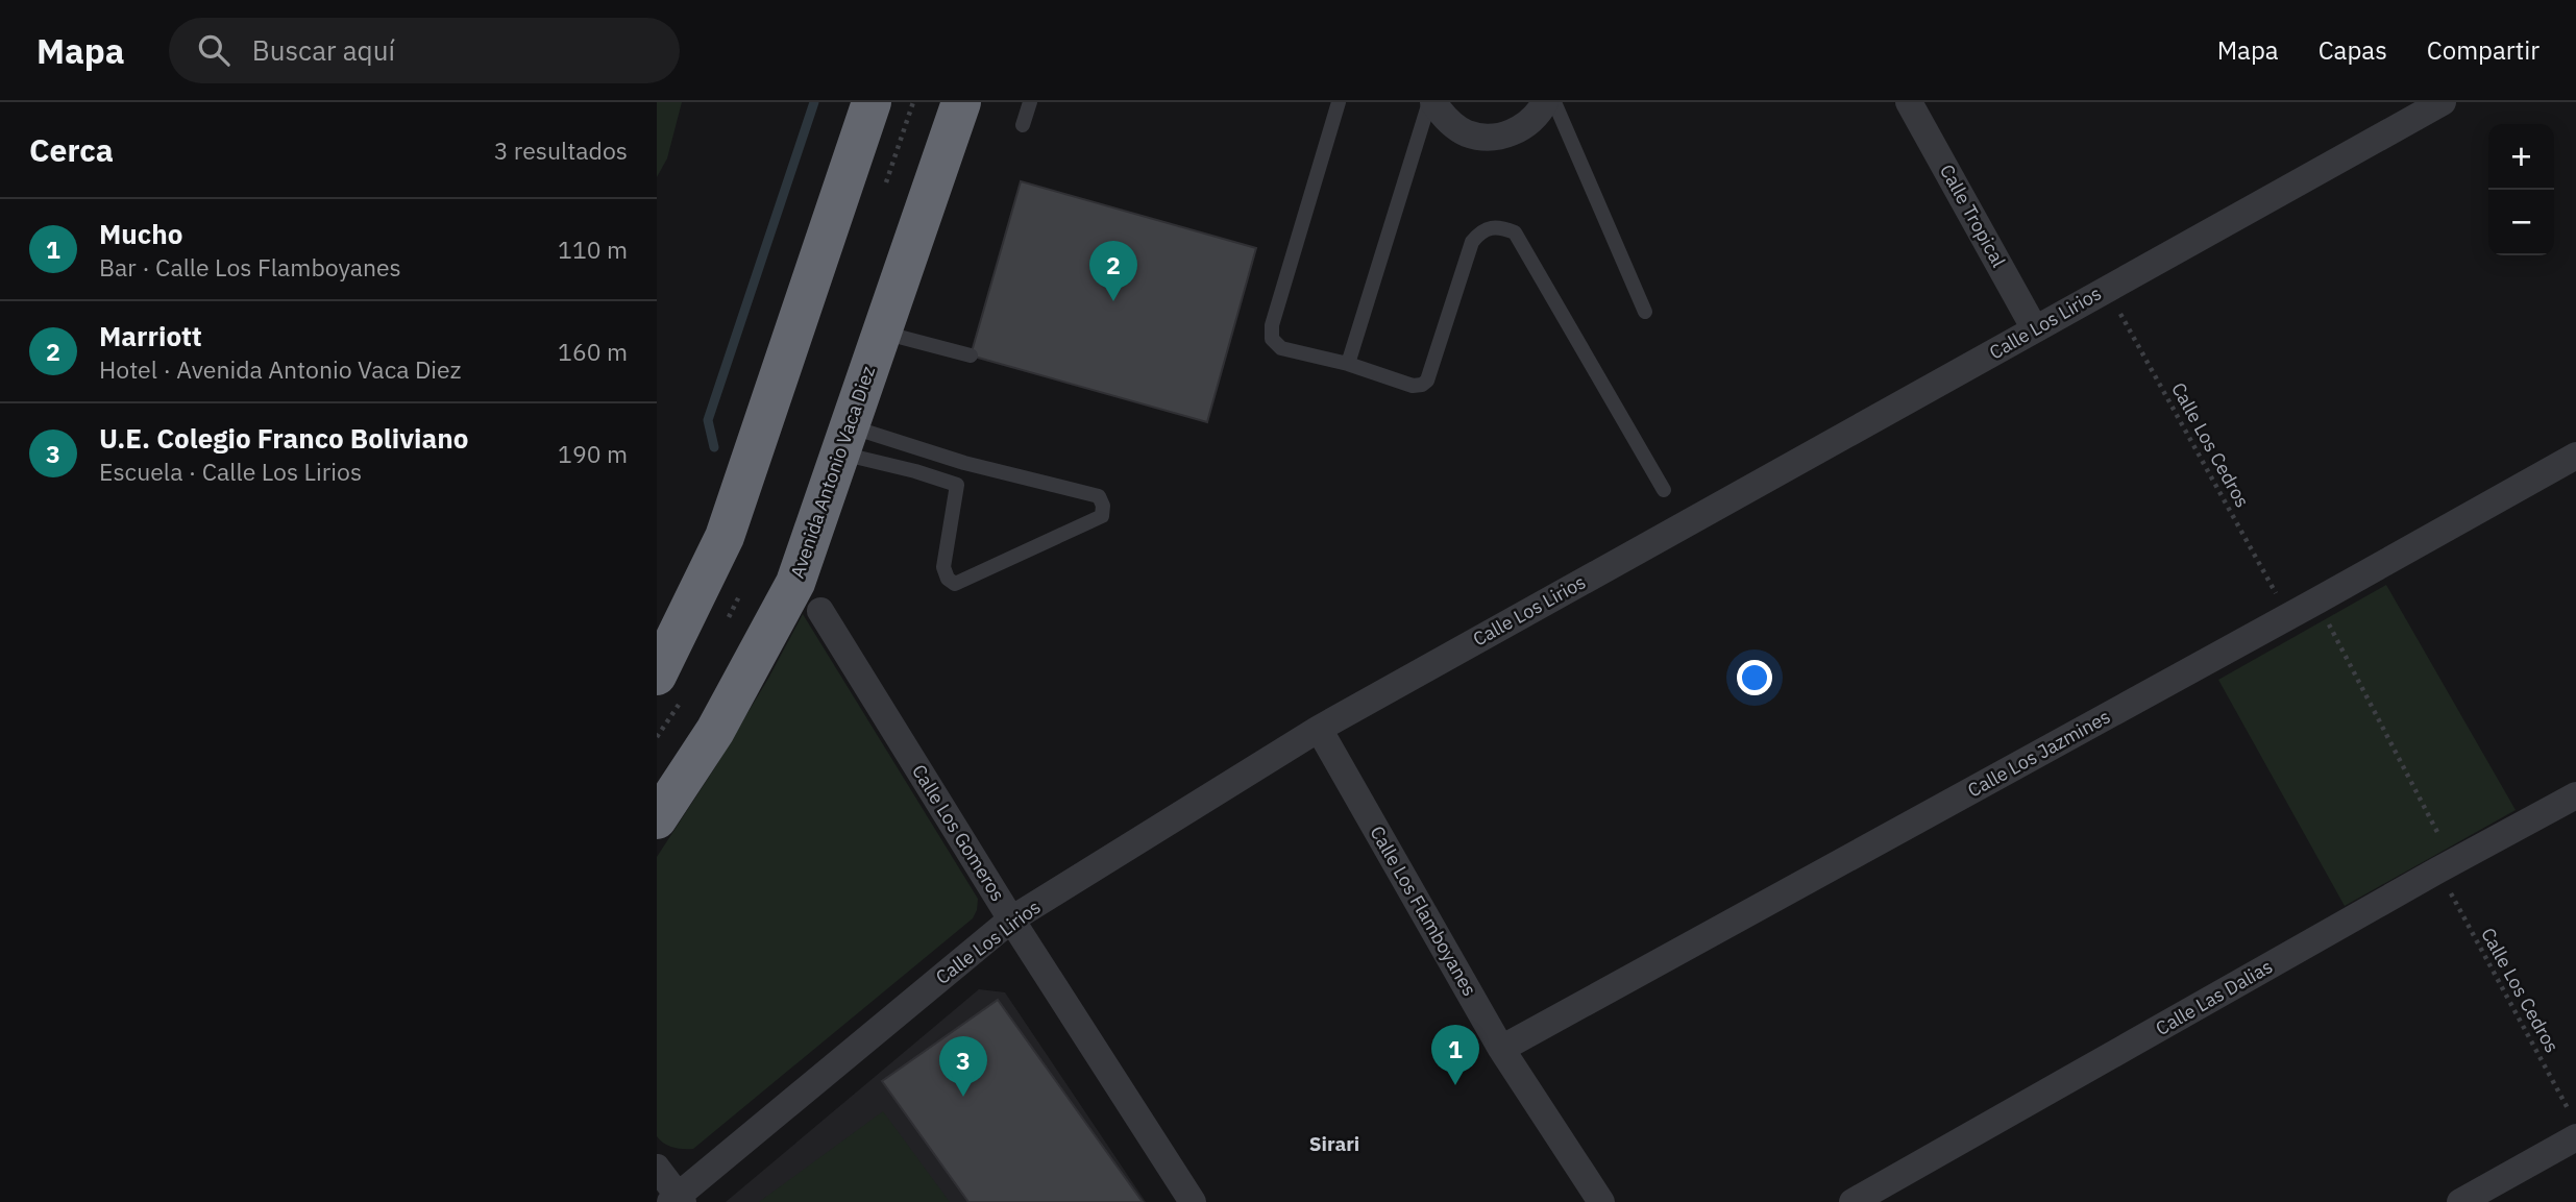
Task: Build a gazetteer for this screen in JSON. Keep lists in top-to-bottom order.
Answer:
{
  "streets": {
    "highway": ["Avenida Antonio Vaca Diez"],
    "street": [
      "Calle Tropical",
      "Calle Los Lirios",
      "Calle Los Jazmines",
      "Calle Los Gomeros",
      "Calle Los Flamboyanes",
      "Calle Las Dalias"
    ],
    "path": ["Calle Los Cedros"]
  },
  "crossings": [
    ["Calle Tropical", "Calle Los Lirios"],
    ["Calle Los Lirios", "Calle Los Cedros"],
    ["Calle Los Lirios", "Calle Los Gomeros"],
    ["Calle Los Lirios", "Calle Los Flamboyanes"],
    ["Calle Los Cedros", "Calle Los Jazmines"],
    ["Calle Los Cedros", "Calle Las Dalias"],
    ["Calle Los Jazmines", "Calle Los Flamboyanes"]
  ],
  "districts": ["Sirari"],
  "page": {
    "header": "Mapa",
    "search": "Buscar aquí",
    "nav": ["Mapa", "Capas", "Compartir"],
    "heading": ["Cerca", "3 resultados"],
    "map_buttons": ["+", "−"],
    "list": [
      {
        "mark": "1",
        "name": "Mucho",
        "note": "Bar · Calle Los Flamboyanes",
        "value": "110 m"
      },
      {
        "mark": "2",
        "name": "Marriott",
        "note": "Hotel · Avenida Antonio Vaca Diez",
        "value": "160 m"
      },
      {
        "mark": "3",
        "name": "U.E. Colegio Franco Boliviano",
        "note": "Escuela · Calle Los Lirios",
        "value": "190 m"
      }
    ],
    "pins": ["2", "1", "3"]
  }
}
